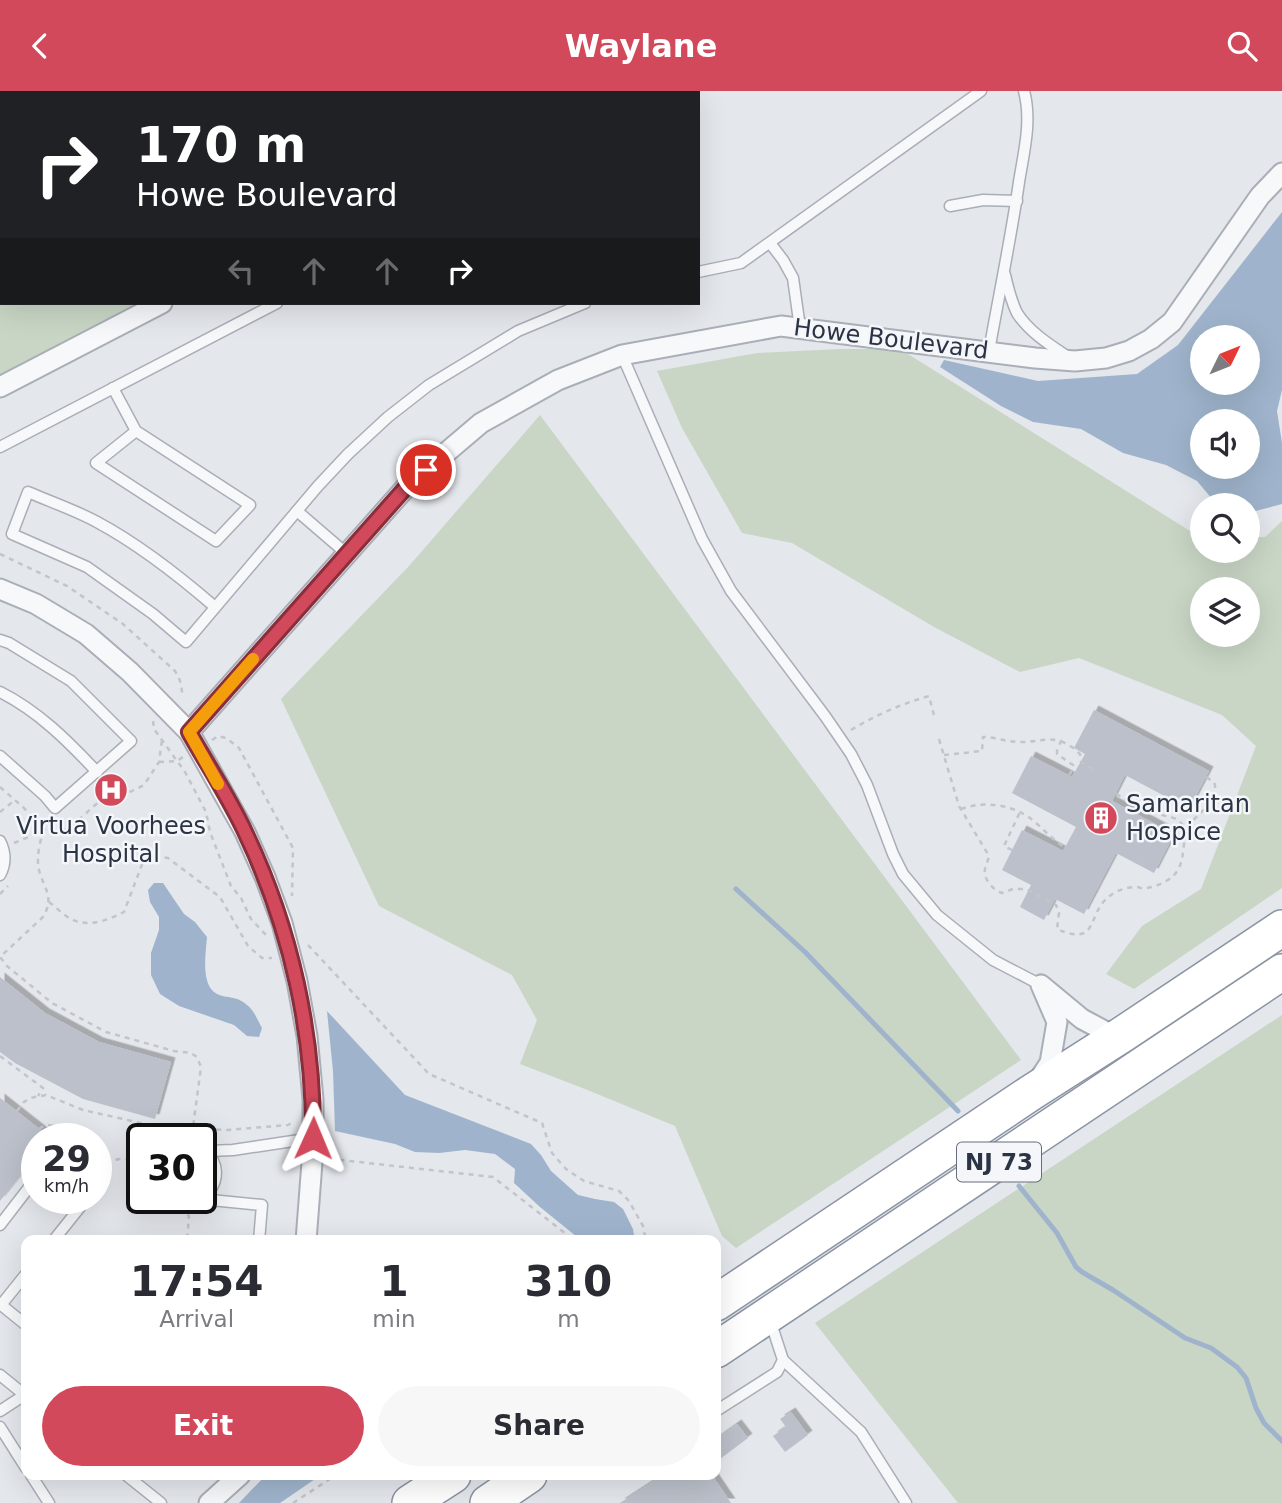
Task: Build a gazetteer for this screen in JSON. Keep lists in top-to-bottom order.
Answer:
{
  "streets": {
    "highway": ["NJ 73"],
    "street": ["Howe Boulevard"]
  },
  "places": {
    "hospital": ["Virtua Voorhees Hospital"],
    "building": ["Samaritan Hospice"]
  },
  "north": "top right",
  "page": {
    "header": "Waylane",
    "turn": ["170 m", "Howe Boulevard"],
    "speed": "29 km/h",
    "limit": "30",
    "eta": [
      "17:54",
      "Arrival",
      "1",
      "min",
      "310",
      "m"
    ],
    "buttons": ["Exit", "Share"]
  }
}
